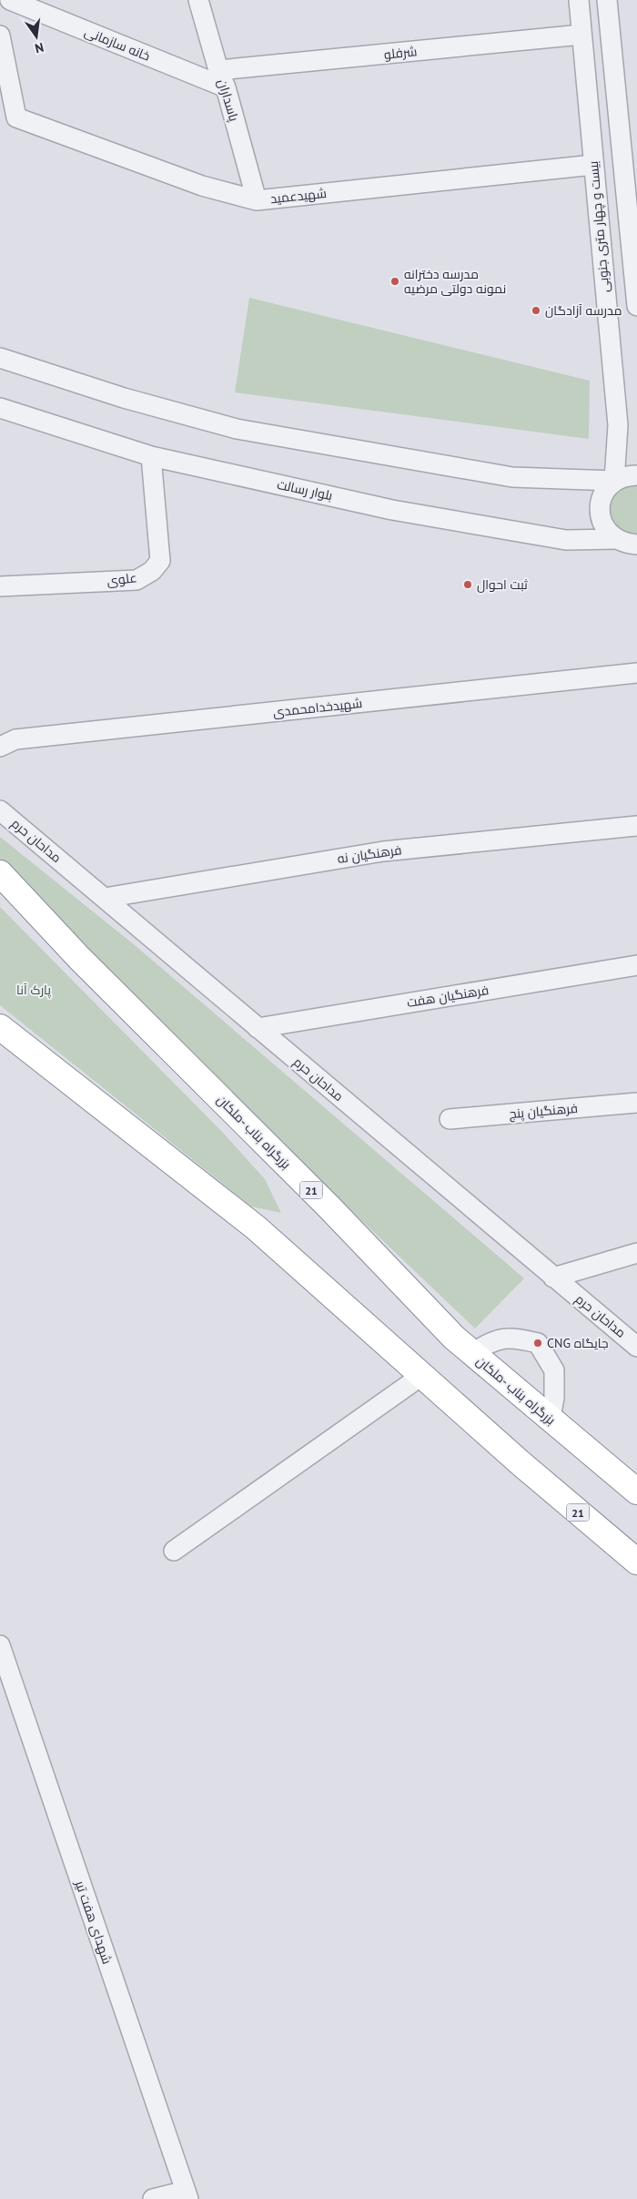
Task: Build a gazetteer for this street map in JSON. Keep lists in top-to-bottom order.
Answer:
{
  "streets": {
    "highway": ["بزرگراه بناب -ملکان", "21"],
    "street": [
      "خانه سازمانی",
      "شرفلو",
      "پاسداران",
      "شهیدعمید",
      "بیست و چهار متری جنوبی",
      "بلوار رسالت",
      "علوی",
      "شهیدخدامحمدی",
      "مداحان حرم",
      "فرهنگیان نه",
      "فرهنگیان هفت",
      "فرهنگیان پنج",
      "شهدای هفت تیر"
    ]
  },
  "crossings": [
    ["خانه سازمانی", "شرفلو"],
    ["خانه سازمانی", "پاسداران"],
    ["شرفلو", "پاسداران"],
    ["شرفلو", "بیست و چهار متری جنوبی"],
    ["پاسداران", "شهیدعمید"],
    ["شهیدعمید", "بیست و چهار متری جنوبی"],
    ["بلوار رسالت", "علوی"],
    ["مداحان حرم", "فرهنگیان نه"],
    ["مداحان حرم", "فرهنگیان هفت"]
  ],
  "parks": ["پارک آنا"],
  "places": [
    "مدرسه دخترانه نمونه دولتی مرضیه",
    "مدرسه آزادگان",
    "ثبت احوال",
    "CNG جایگاه"
  ],
  "north": "bottom"
}
